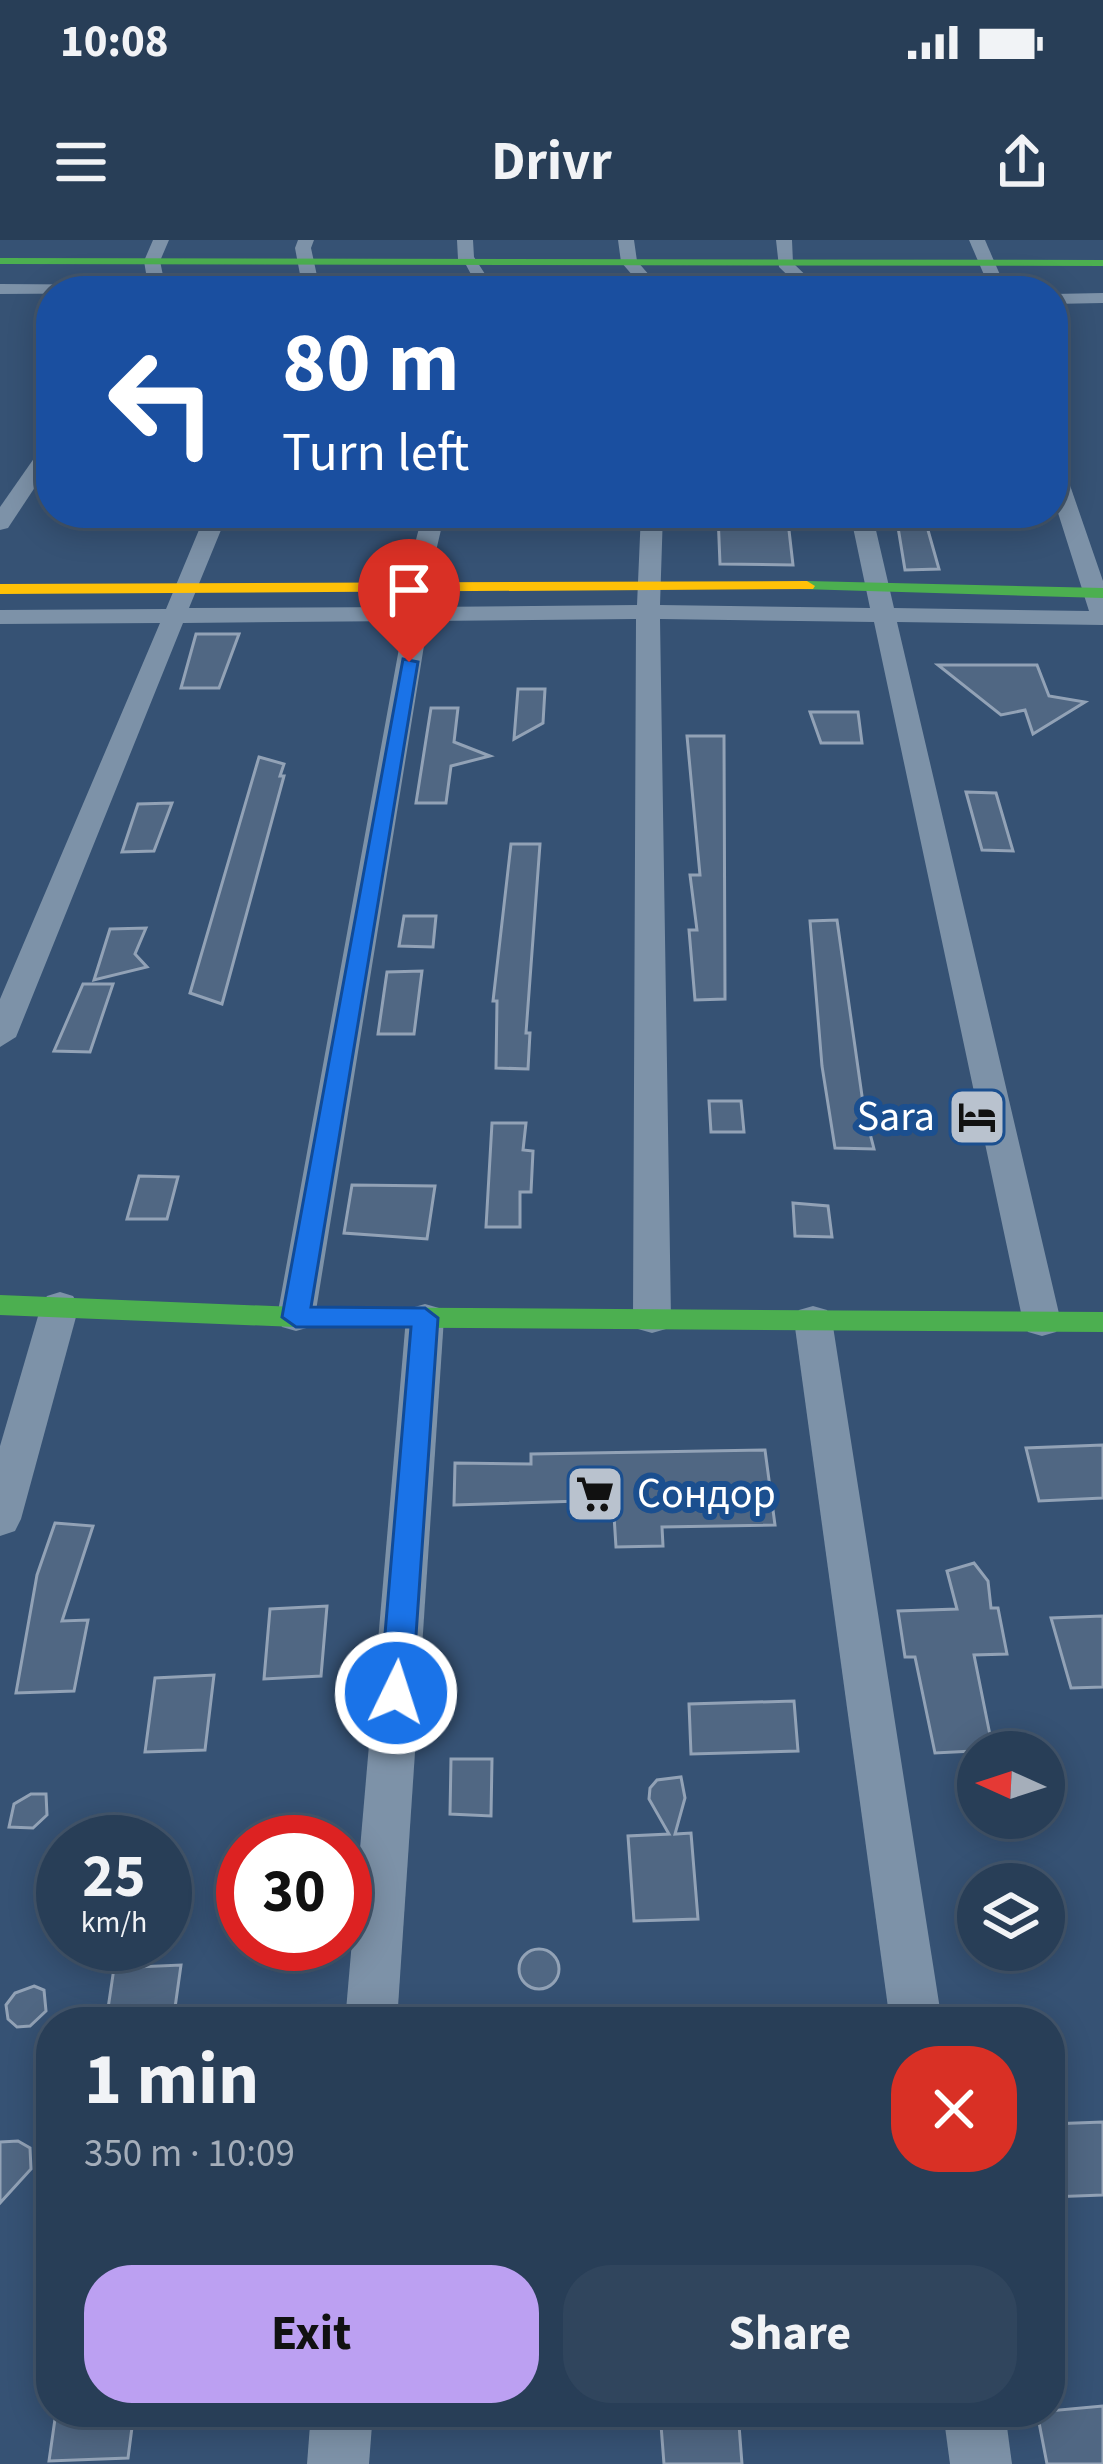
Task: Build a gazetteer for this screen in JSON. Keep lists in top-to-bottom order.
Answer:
{
  "places": {
    "hotel": ["Sara"],
    "supermarket": ["Сондор"]
  },
  "north": "left",
  "page": {
    "status": "10:08",
    "header": "Drivr",
    "turn": ["80 m", "Turn left"],
    "speed": "25 km/h",
    "limit": "30",
    "heading": ["1 min", "350 m · 10:09"],
    "buttons": ["Exit", "Share"]
  }
}
